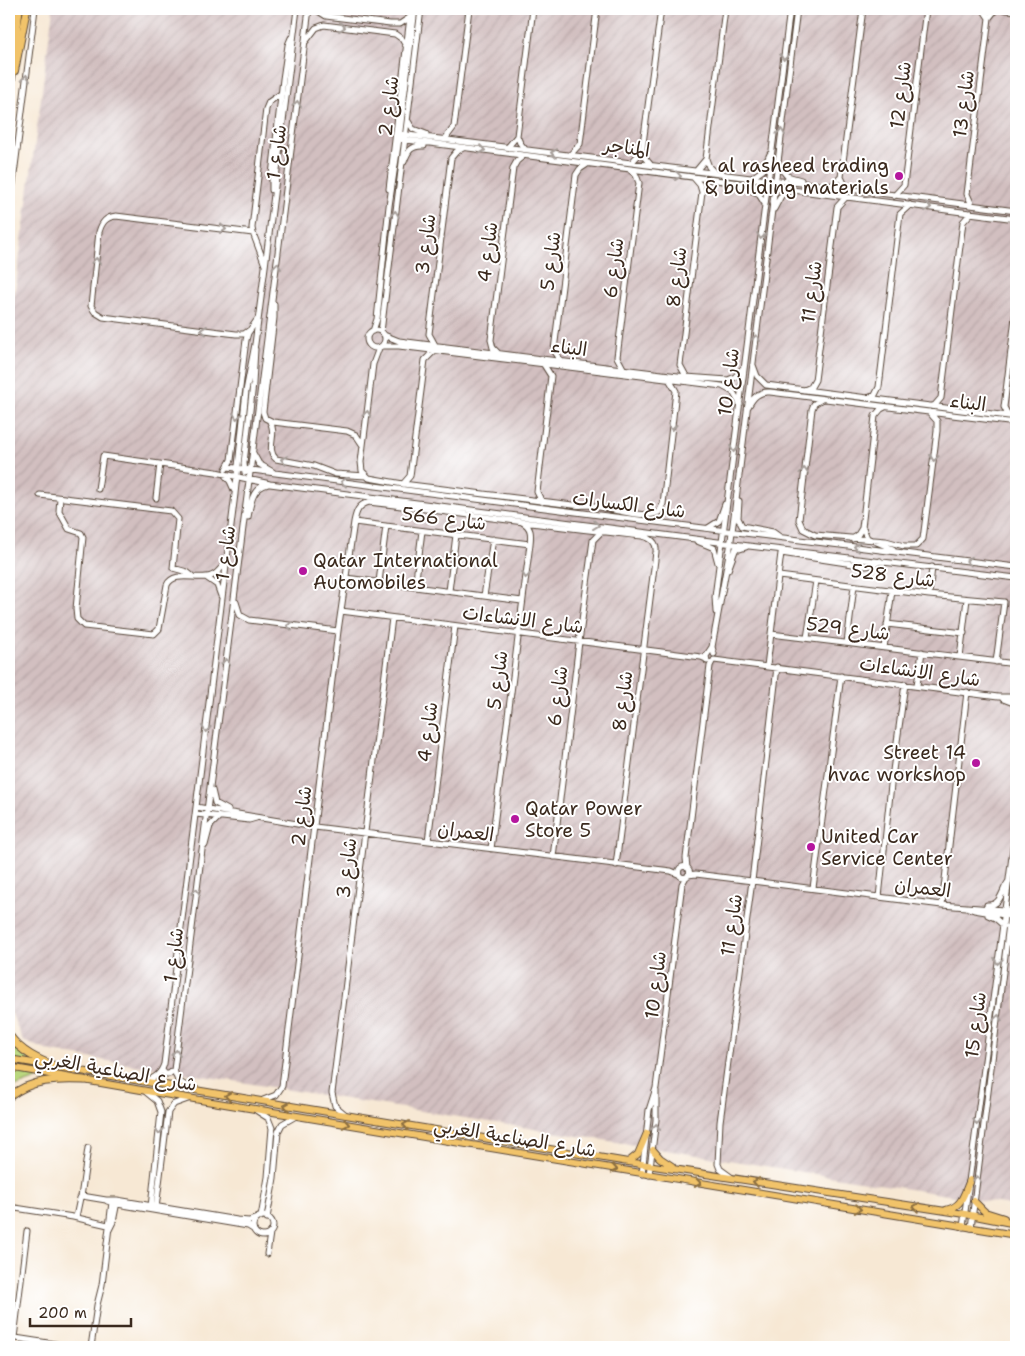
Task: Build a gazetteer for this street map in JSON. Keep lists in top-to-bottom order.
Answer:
{
  "streets": {
    "main road": ["شارع الصناعية الغربي"],
    "street": [
      "شارع 12",
      "شارع 13",
      "شارع 2",
      "المناجر",
      "شارع 1",
      "شارع 3",
      "شارع 4",
      "شارع 5",
      "شارع 6",
      "شارع 8",
      "شارع 11",
      "البناء",
      "شارع 10",
      "شارع الكسارات",
      "شارع 566",
      "شارع 528",
      "شارع الانشاءات",
      "شارع 529",
      "العمران",
      "شارع 15"
    ]
  },
  "crossings": [
    ["شارع 2", "المناجر"],
    ["شارع 2", "البناء"],
    ["شارع 2", "شارع 566"],
    ["شارع 2", "شارع الانشاءات"],
    ["شارع 2", "العمران"],
    ["شارع 2", "شارع الصناعية الغربي"],
    ["المناجر", "شارع 11"],
    ["المناجر", "شارع 10"],
    ["شارع 1", "شارع الكسارات"],
    ["شارع 1", "العمران"],
    ["شارع 3", "شارع الانشاءات"],
    ["شارع 3", "العمران"],
    ["شارع 3", "شارع الصناعية الغربي"],
    ["شارع 4", "البناء"],
    ["شارع 4", "شارع الانشاءات"],
    ["شارع 4", "العمران"],
    ["شارع 5", "شارع الكسارات"],
    ["شارع 5", "شارع 566"],
    ["شارع 5", "شارع الانشاءات"],
    ["شارع 5", "العمران"],
    ["شارع 6", "شارع الانشاءات"],
    ["شارع 6", "العمران"],
    ["شارع 8", "شارع الكسارات"],
    ["شارع 8", "شارع الانشاءات"],
    ["شارع 8", "العمران"],
    ["شارع 11", "شارع الانشاءات"],
    ["شارع 11", "العمران"],
    ["شارع 11", "شارع الصناعية الغربي"],
    ["البناء", "شارع 10"],
    ["البناء", "شارع الكسارات"],
    ["شارع 10", "شارع الكسارات"],
    ["شارع 10", "شارع الانشاءات"],
    ["شارع 10", "العمران"],
    ["شارع 10", "شارع الصناعية الغربي"],
    ["شارع الكسارات", "شارع 528"],
    ["شارع 528", "شارع 529"],
    ["العمران", "شارع 15"],
    ["شارع 15", "شارع الصناعية الغربي"]
  ],
  "places": [
    "al rasheed trading & building materials",
    "Qatar International Automobiles",
    "Street 14 hvac workshop",
    "Qatar Power Store 5",
    "United Car Service Center"
  ],
  "scale_bar": "200 m"
}
